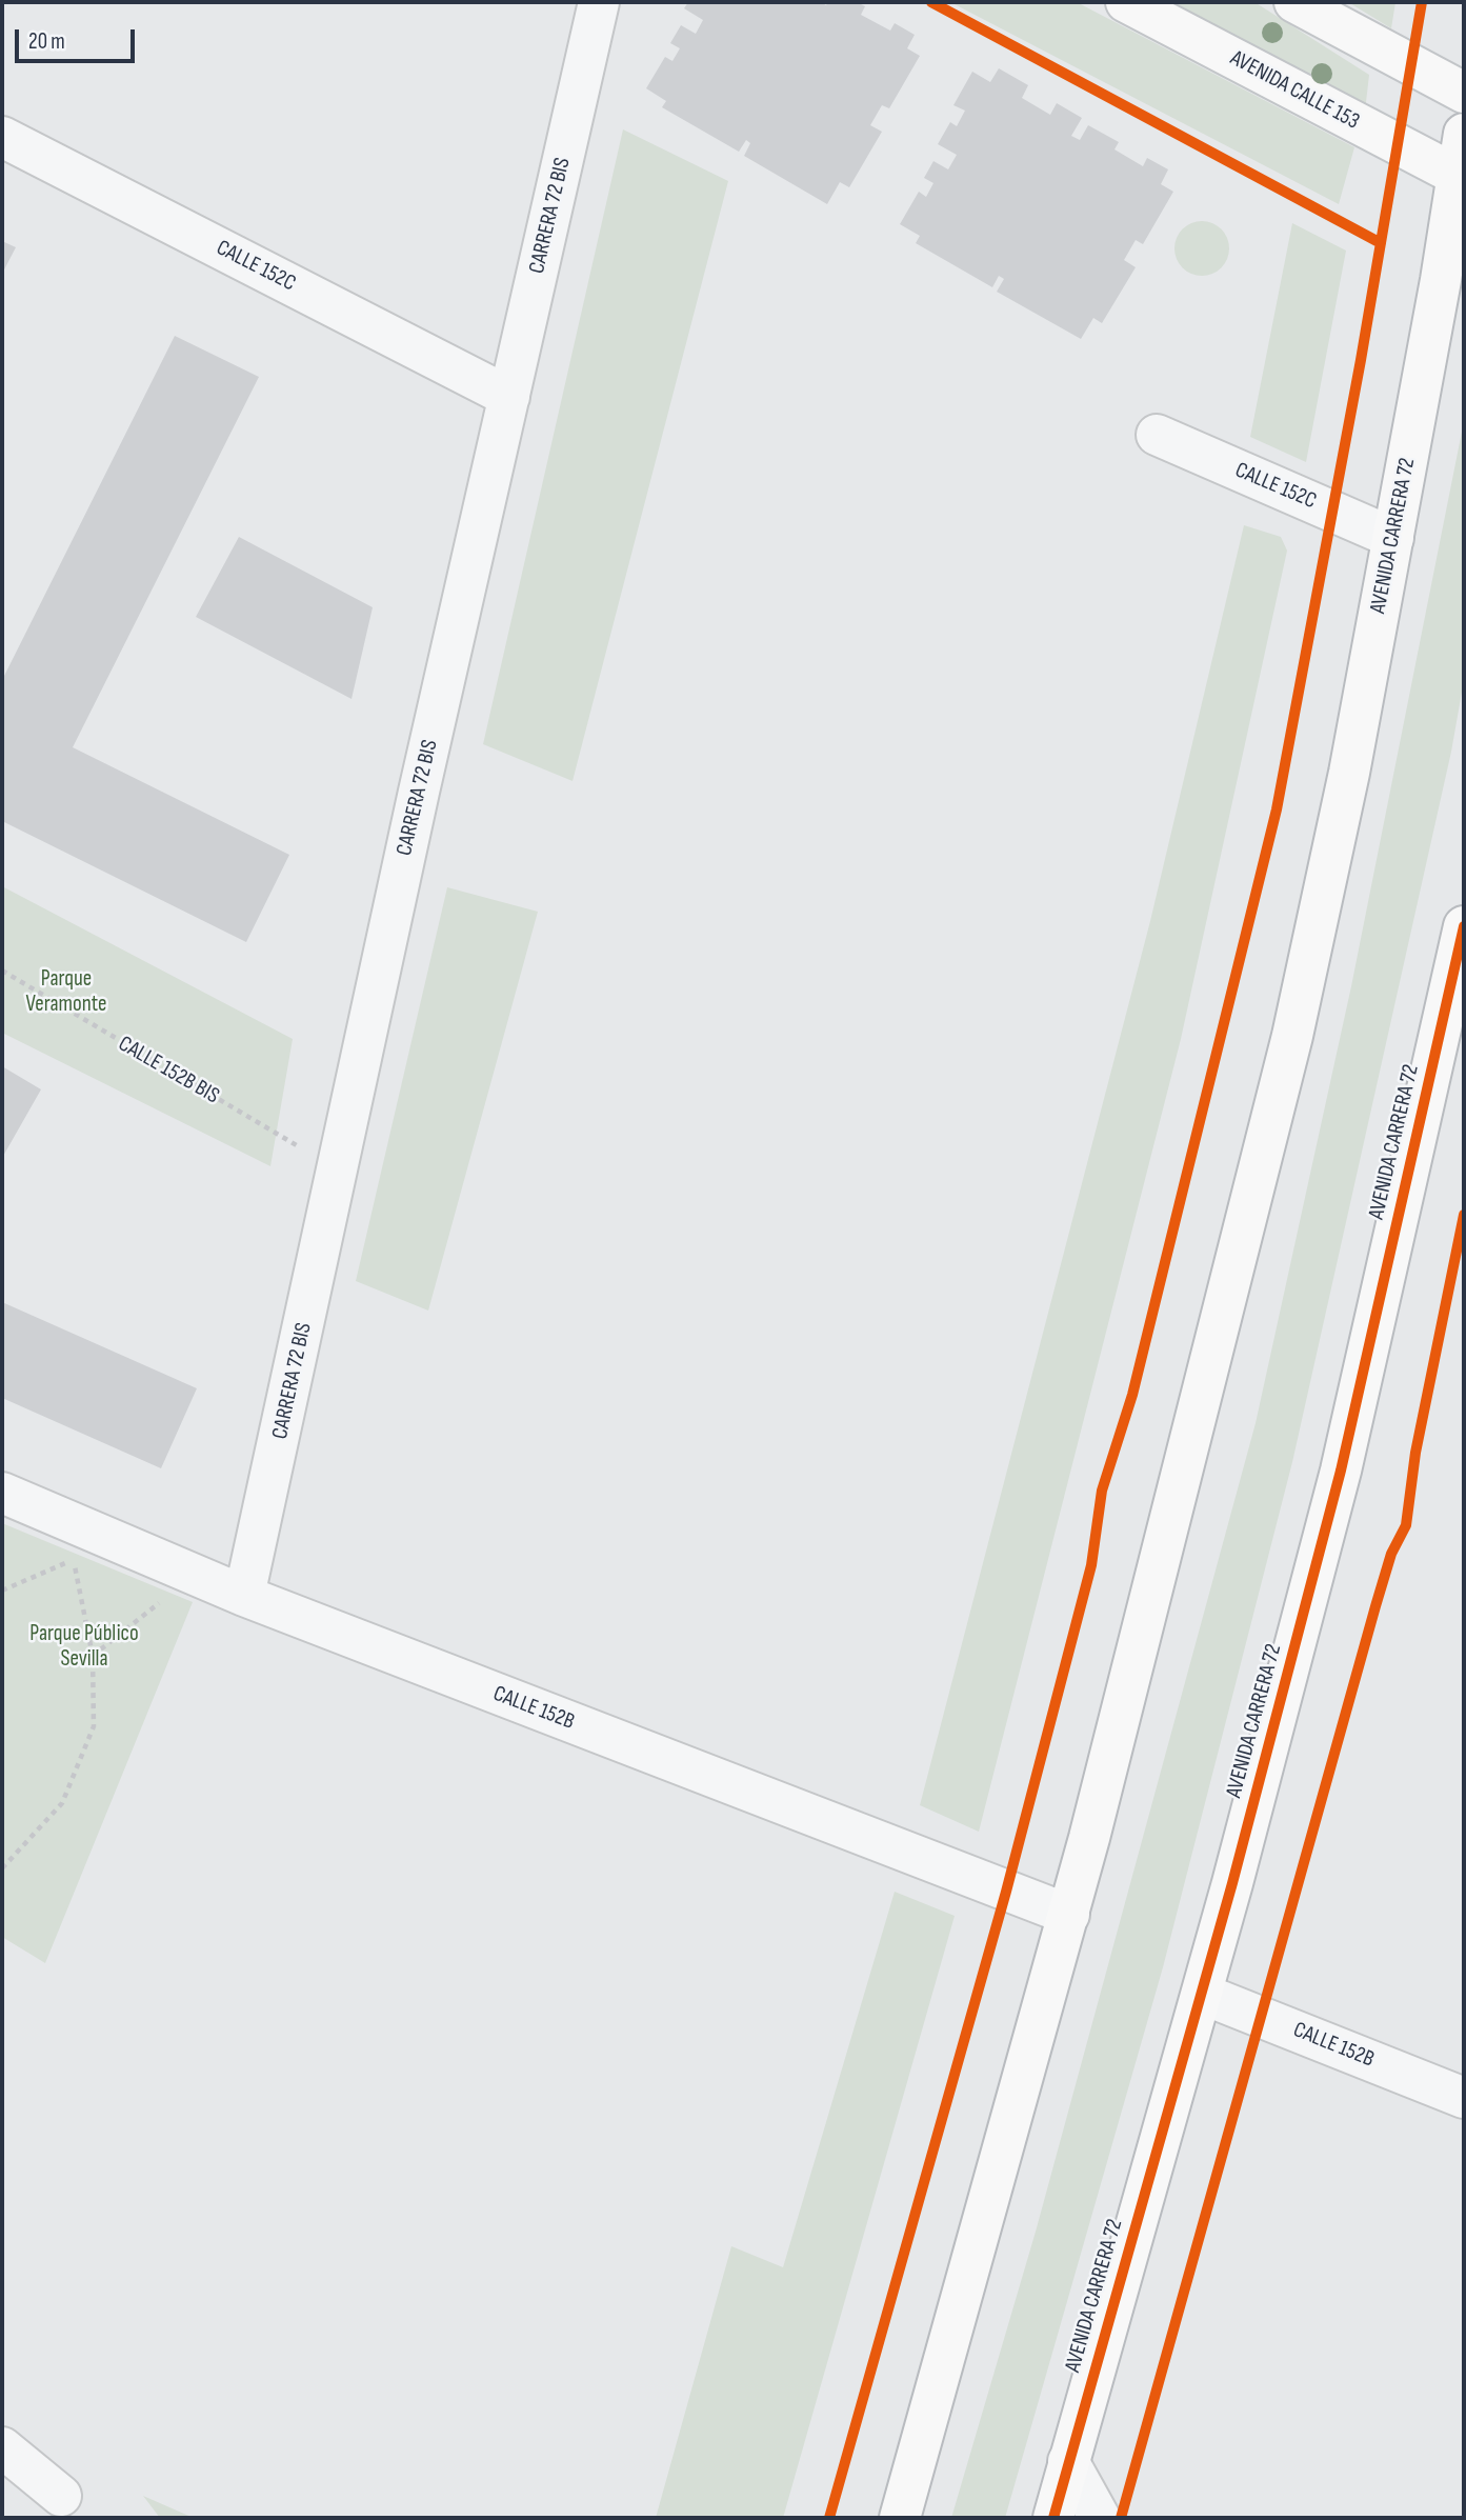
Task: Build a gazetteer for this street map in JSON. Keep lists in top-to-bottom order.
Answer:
{
  "streets": {
    "main road": ["AVENIDA CALLE 153", "AVENIDA CARRERA 72"],
    "street": ["CARRERA 72 BIS", "CALLE 152C", "CALLE 152B"],
    "path": ["CALLE 152B BIS"]
  },
  "crossings": [
    ["AVENIDA CALLE 153", "AVENIDA CARRERA 72"],
    ["CARRERA 72 BIS", "CALLE 152C"],
    ["CARRERA 72 BIS", "CALLE 152B BIS"],
    ["CARRERA 72 BIS", "CALLE 152B"],
    ["CALLE 152C", "AVENIDA CARRERA 72"],
    ["AVENIDA CARRERA 72", "CALLE 152B"]
  ],
  "parks": ["Parque Veramonte", "Parque Público Sevilla"],
  "scale_bar": "20 m"
}
